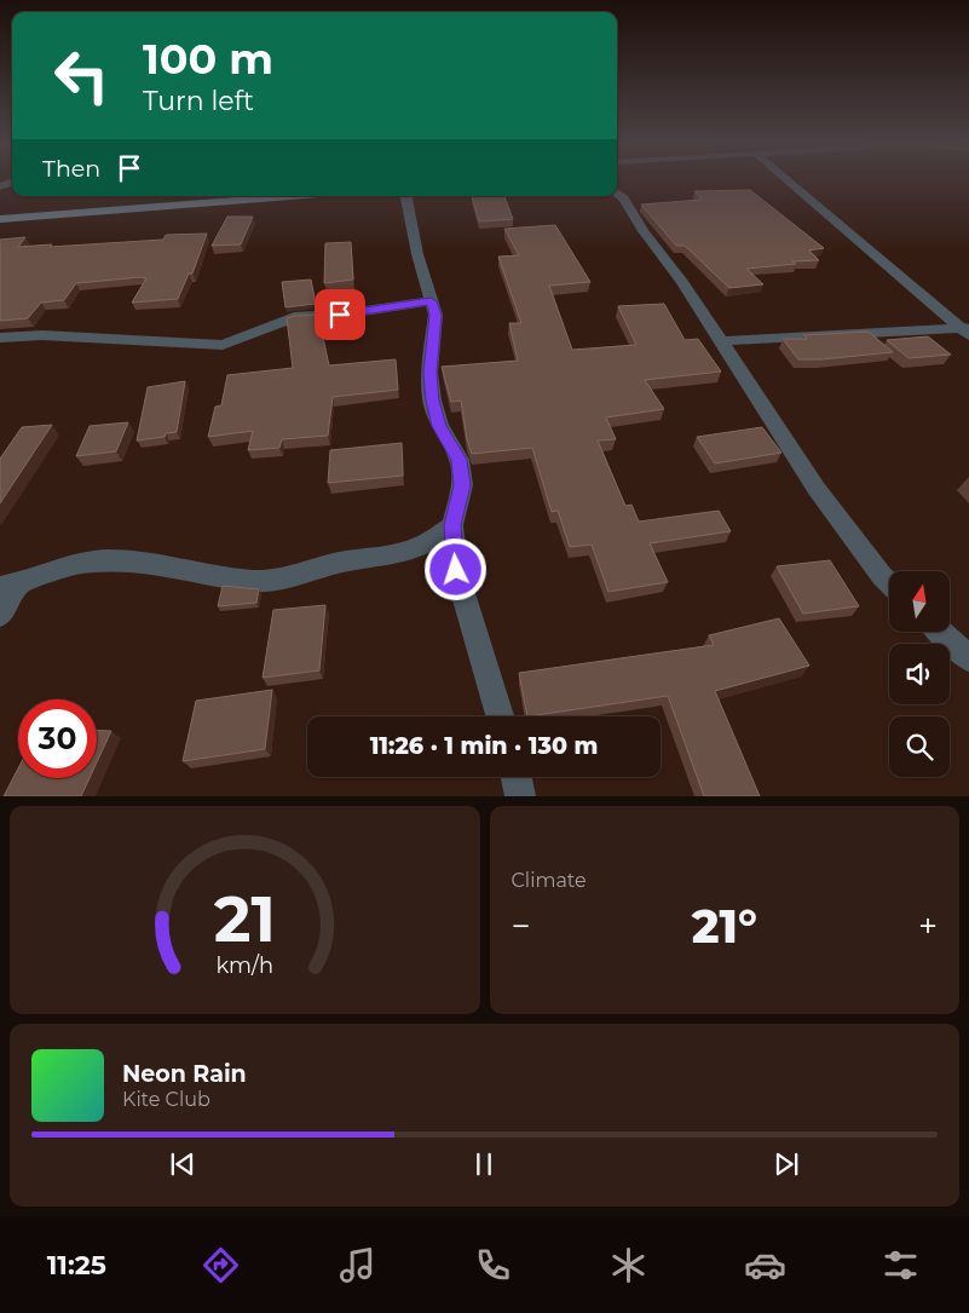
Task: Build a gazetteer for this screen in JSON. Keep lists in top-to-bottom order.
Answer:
{
  "north": "top",
  "page": {
    "turn": ["100 m", "Turn left"],
    "then": "Then",
    "limit": "30",
    "trip": "11:26 · 1 min · 130 m",
    "tile": "Climate",
    "heat": ["−", "21°", "+"],
    "song": ["Neon Rain", "Kite Club"],
    "tabs": "11:25",
    "gauge": ["21", "km/h"]
  }
}
